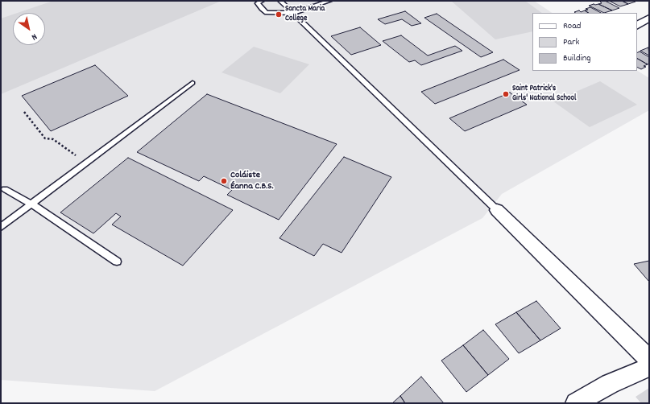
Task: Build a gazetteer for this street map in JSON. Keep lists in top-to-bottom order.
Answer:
{
  "places": ["Sancta Maria College", "Saint Patrick's Girls' National School", "Coláiste Éanna C.B.S."],
  "legend": ["Road", "Park", "Building"],
  "north": "bottom right"
}
